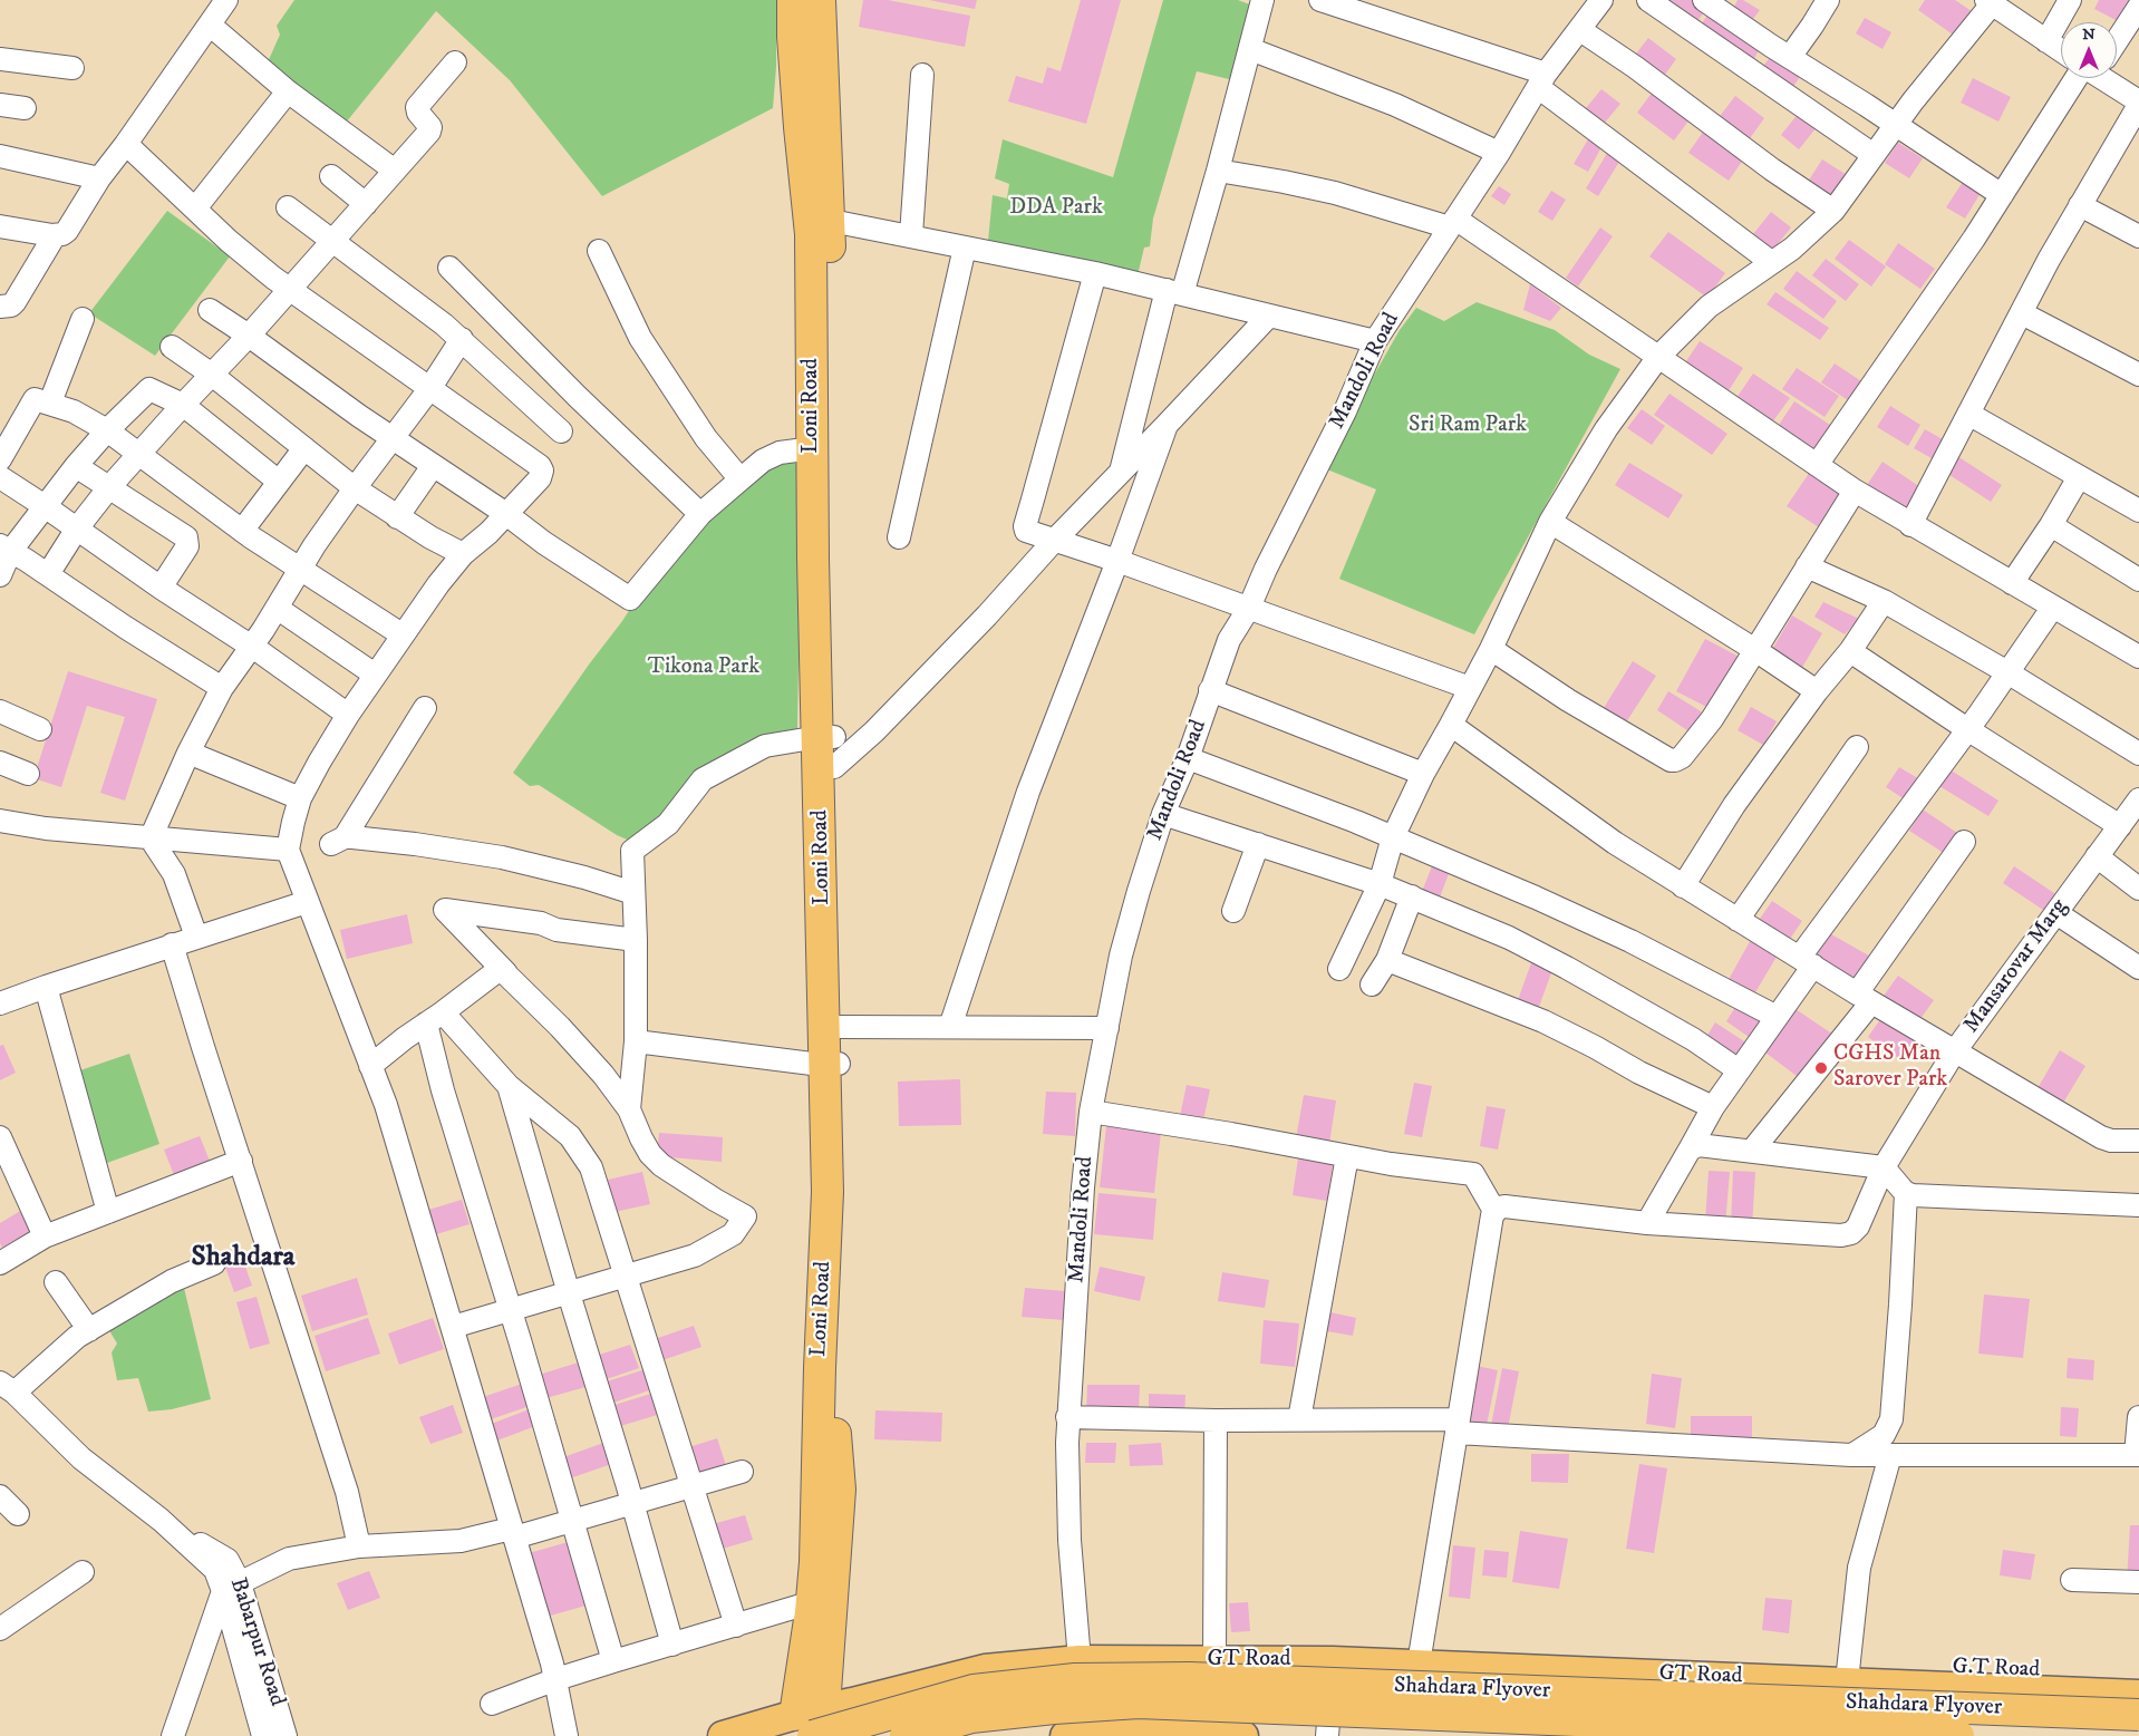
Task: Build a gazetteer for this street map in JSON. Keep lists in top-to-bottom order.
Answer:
{
  "streets": {
    "highway": ["Loni Road", "Shahdara Flyover"],
    "main road": ["GT Road", "G.T Road"],
    "street": ["Mandoli Road", "Mansarovar Marg", "Babarpur Road"]
  },
  "crossings": [
    ["Mandoli Road", "GT Road"],
    ["Loni Road", "GT Road"],
    ["Loni Road", "Shahdara Flyover"],
    ["GT Road", "Shahdara Flyover"],
    ["G.T Road", "Shahdara Flyover"]
  ],
  "districts": ["Shahdara"],
  "parks": ["DDA Park", "Sri Ram Park", "Tikona Park"],
  "places": ["CGHS Man Sarover Park"],
  "north": "top"
}
